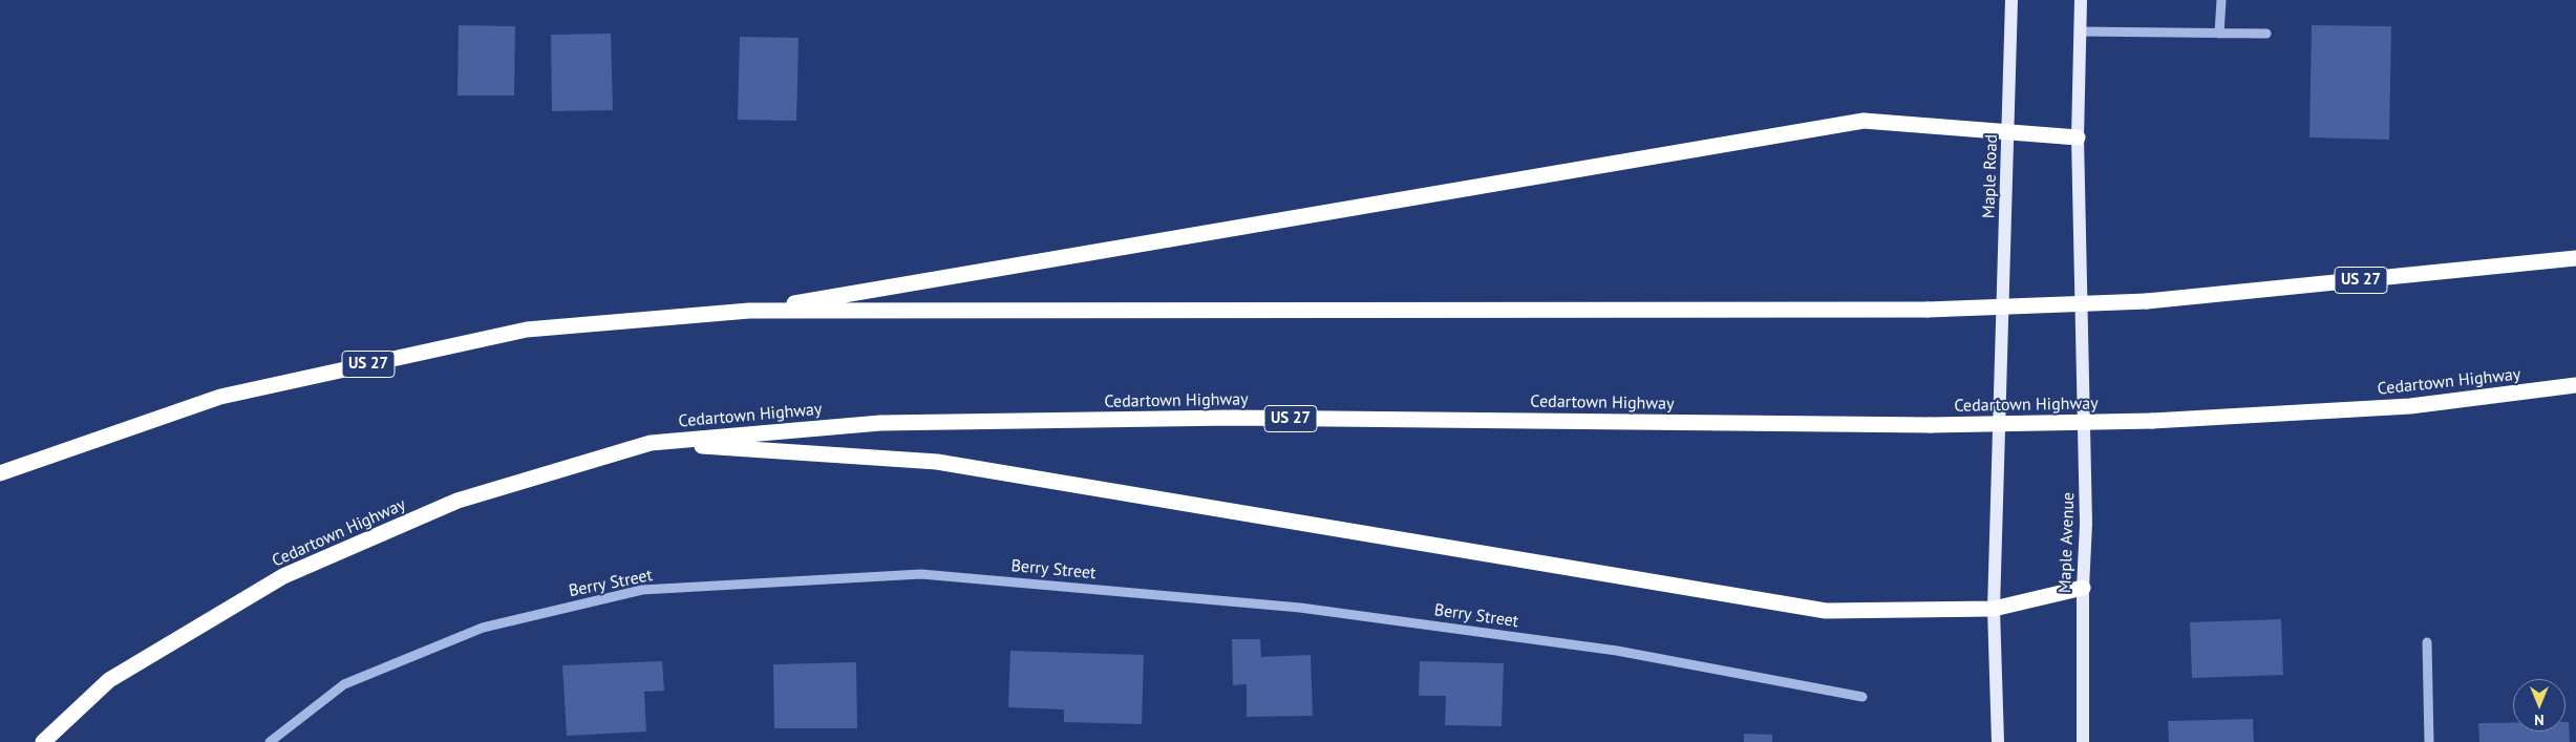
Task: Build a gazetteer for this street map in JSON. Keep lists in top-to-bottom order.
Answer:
{
  "streets": {
    "highway": ["US 27", "Cedartown Highway"],
    "main road": ["Maple Road", "Maple Avenue"],
    "street": ["Berry Street"]
  },
  "north": "bottom"
}
